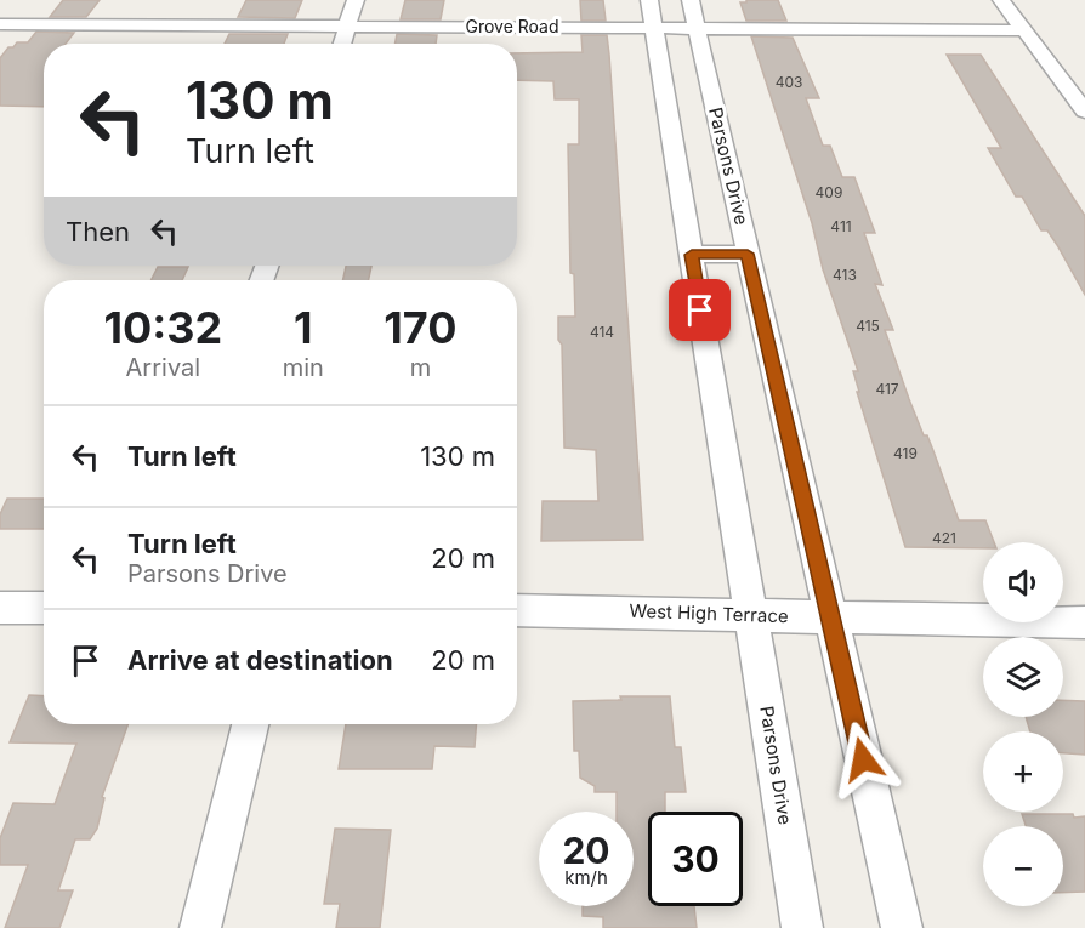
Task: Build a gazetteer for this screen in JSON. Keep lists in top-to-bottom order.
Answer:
{
  "streets": {
    "street": ["Grove Road", "Parsons Drive", "West High Terrace"]
  },
  "crossings": [
    ["Grove Road", "Parsons Drive"],
    ["Parsons Drive", "West High Terrace"]
  ],
  "house_numbers": [
    "403",
    "409",
    "411",
    "413",
    "415",
    "414",
    "417",
    "419",
    "421"
  ],
  "page": {
    "turn": ["130 m", "Turn left"],
    "then": "Then",
    "eta": [
      "10:32",
      "Arrival",
      "1",
      "min",
      "170",
      "m"
    ],
    "list": [
      {
        "name": "Turn left",
        "value": "130 m"
      },
      {
        "name": "Turn left",
        "note": "Parsons Drive",
        "value": "20 m"
      },
      {
        "name": "Arrive at destination",
        "value": "20 m"
      }
    ],
    "map_buttons": ["+", "−"],
    "speed": "20 km/h",
    "limit": "30"
  }
}
